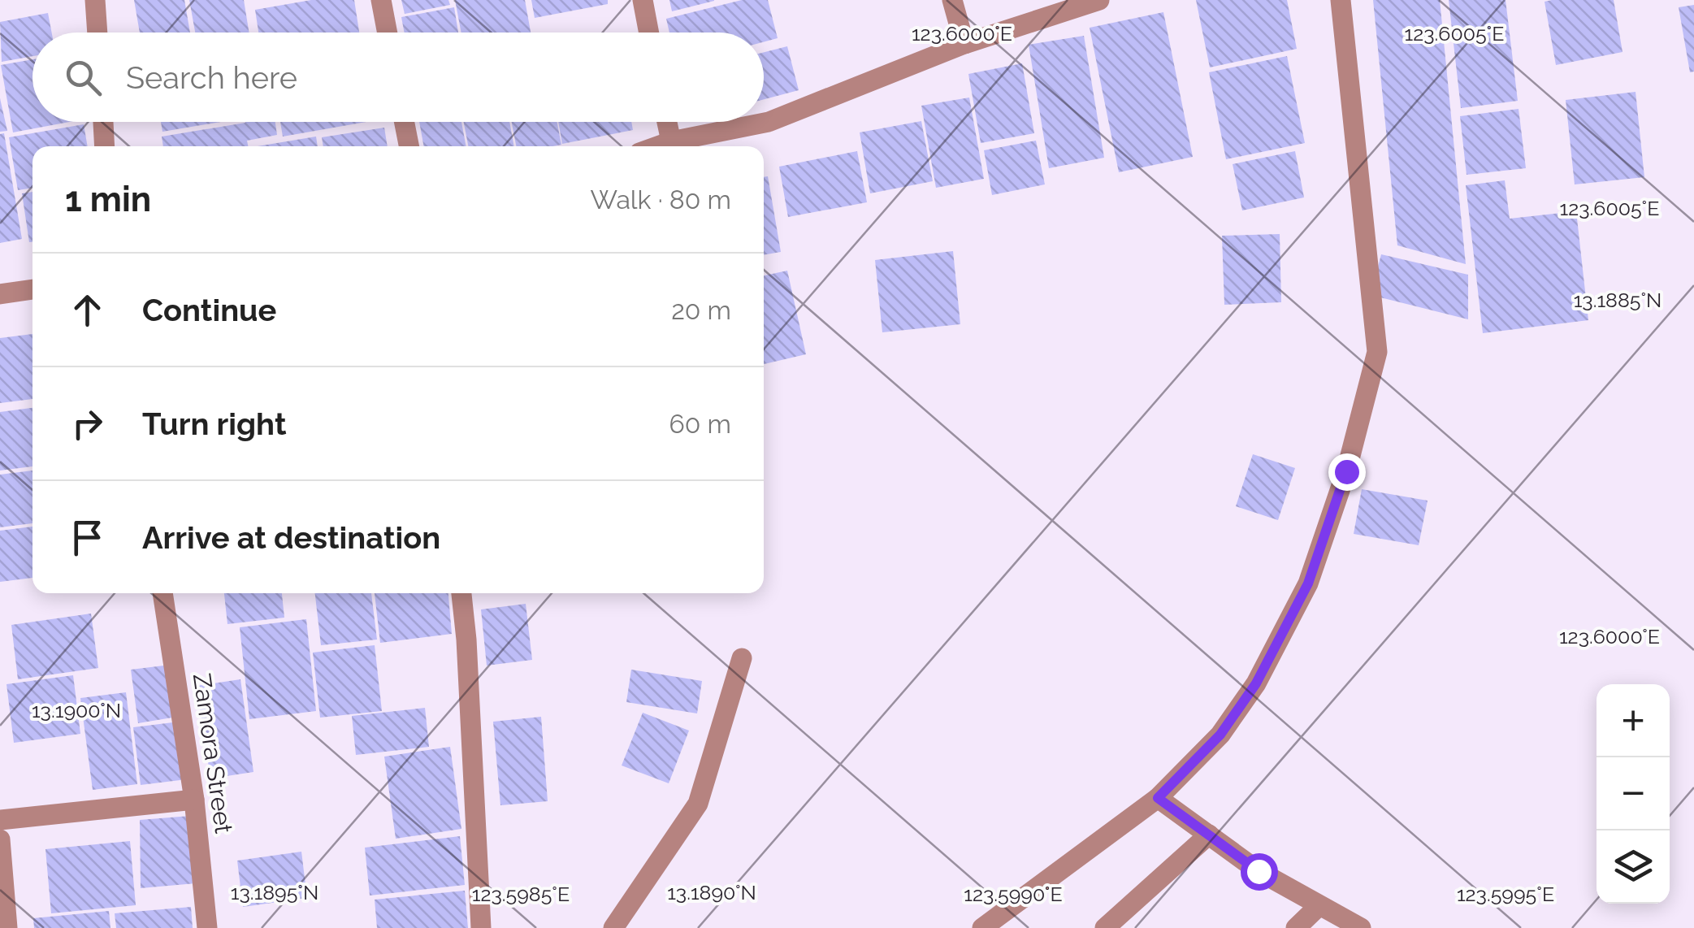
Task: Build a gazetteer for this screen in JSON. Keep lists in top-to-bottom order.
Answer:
{
  "streets": {
    "street": ["Zamora Street"]
  },
  "page": {
    "search": "Search here",
    "heading": ["1 min", "Walk · 80 m"],
    "list": [
      ["Continue", "20 m"],
      ["Turn right", "60 m"],
      "Arrive at destination"
    ],
    "map_buttons": ["+", "−"]
  },
  "coordinates": [
    "123.6005°E",
    "123.6000°E",
    "13.1885°N",
    "13.1900°N",
    "13.1895°N",
    "13.1890°N",
    "123.5985°E",
    "123.5990°E",
    "123.5995°E"
  ]
}
